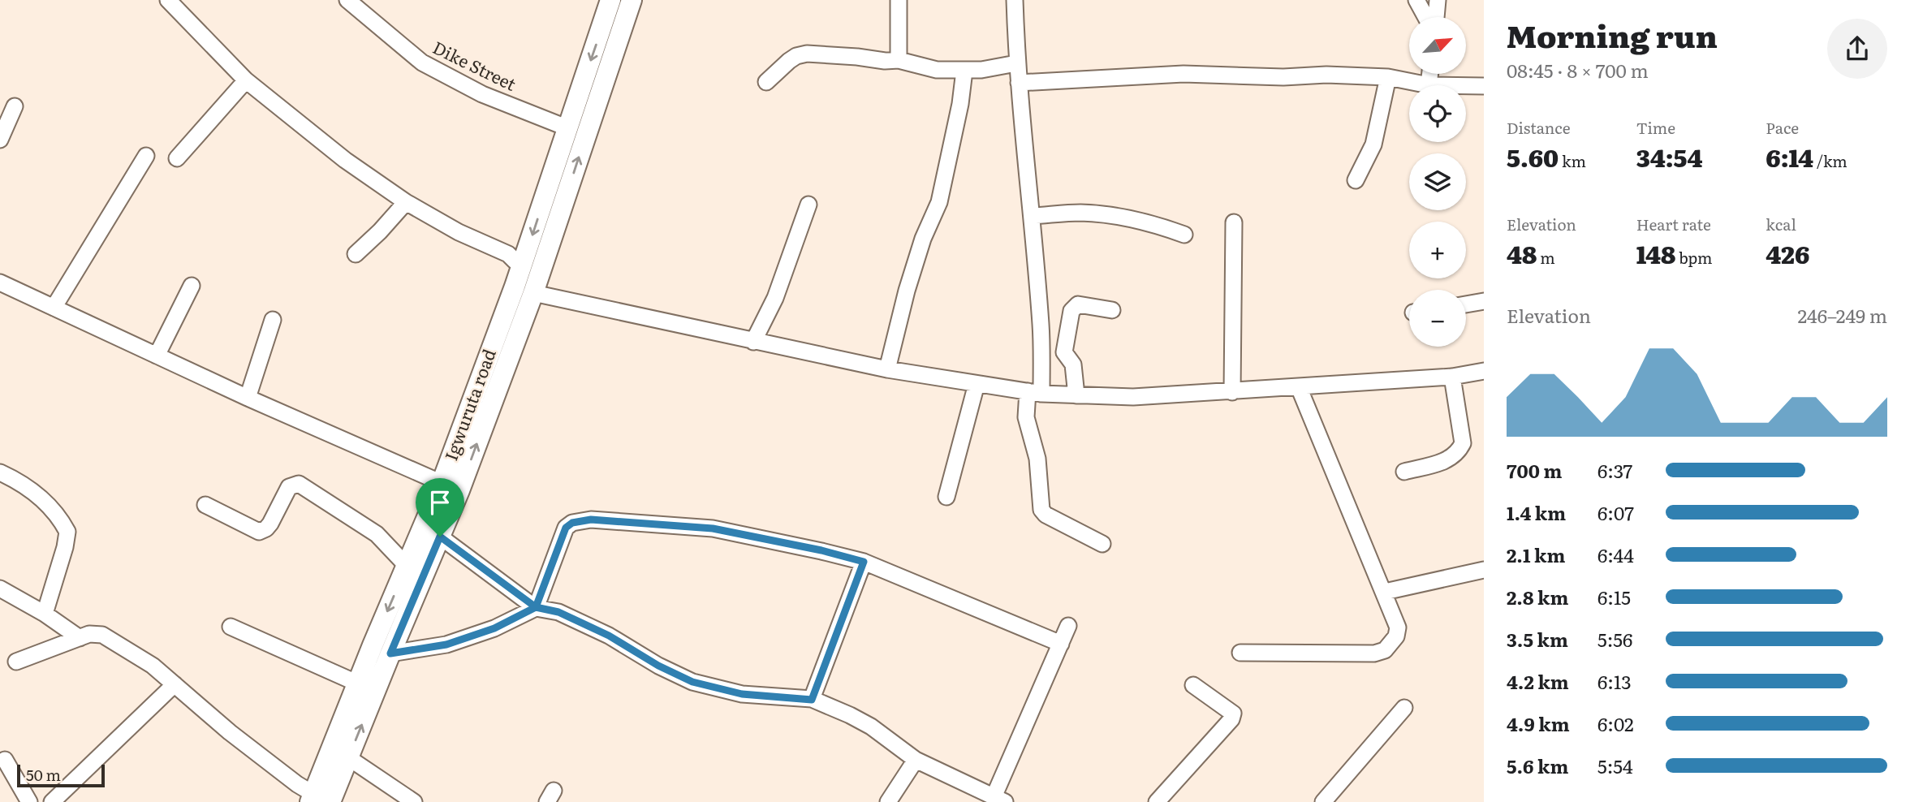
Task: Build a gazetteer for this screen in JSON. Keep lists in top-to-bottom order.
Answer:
{
  "streets": {
    "main road": ["Igwuruta road"],
    "street": ["Dike Street"]
  },
  "crossings": [
    ["Dike Street", "Igwuruta road"]
  ],
  "scale_bar": "50 m",
  "north": "top right",
  "page": {
    "heading": ["Morning run", "08:45 · 8 × 700 m"],
    "map_buttons": ["+", "−"],
    "stats": [
      ["Distance", "5.60 km"],
      ["Time", "34:54"],
      ["Pace", "6:14 /km"],
      ["Elevation", "48 m"],
      ["Heart rate", "148 bpm"],
      ["kcal", "426"]
    ],
    "chart": ["Elevation", "246–249 m"],
    "list": [
      {
        "name": "700 m",
        "note": "6:37"
      },
      {
        "name": "1.4 km",
        "note": "6:07"
      },
      {
        "name": "2.1 km",
        "note": "6:44"
      },
      {
        "name": "2.8 km",
        "note": "6:15"
      },
      {
        "name": "3.5 km",
        "note": "5:56"
      },
      {
        "name": "4.2 km",
        "note": "6:13"
      },
      {
        "name": "4.9 km",
        "note": "6:02"
      },
      {
        "name": "5.6 km",
        "note": "5:54"
      }
    ],
    "scale": "50 m"
  }
}
